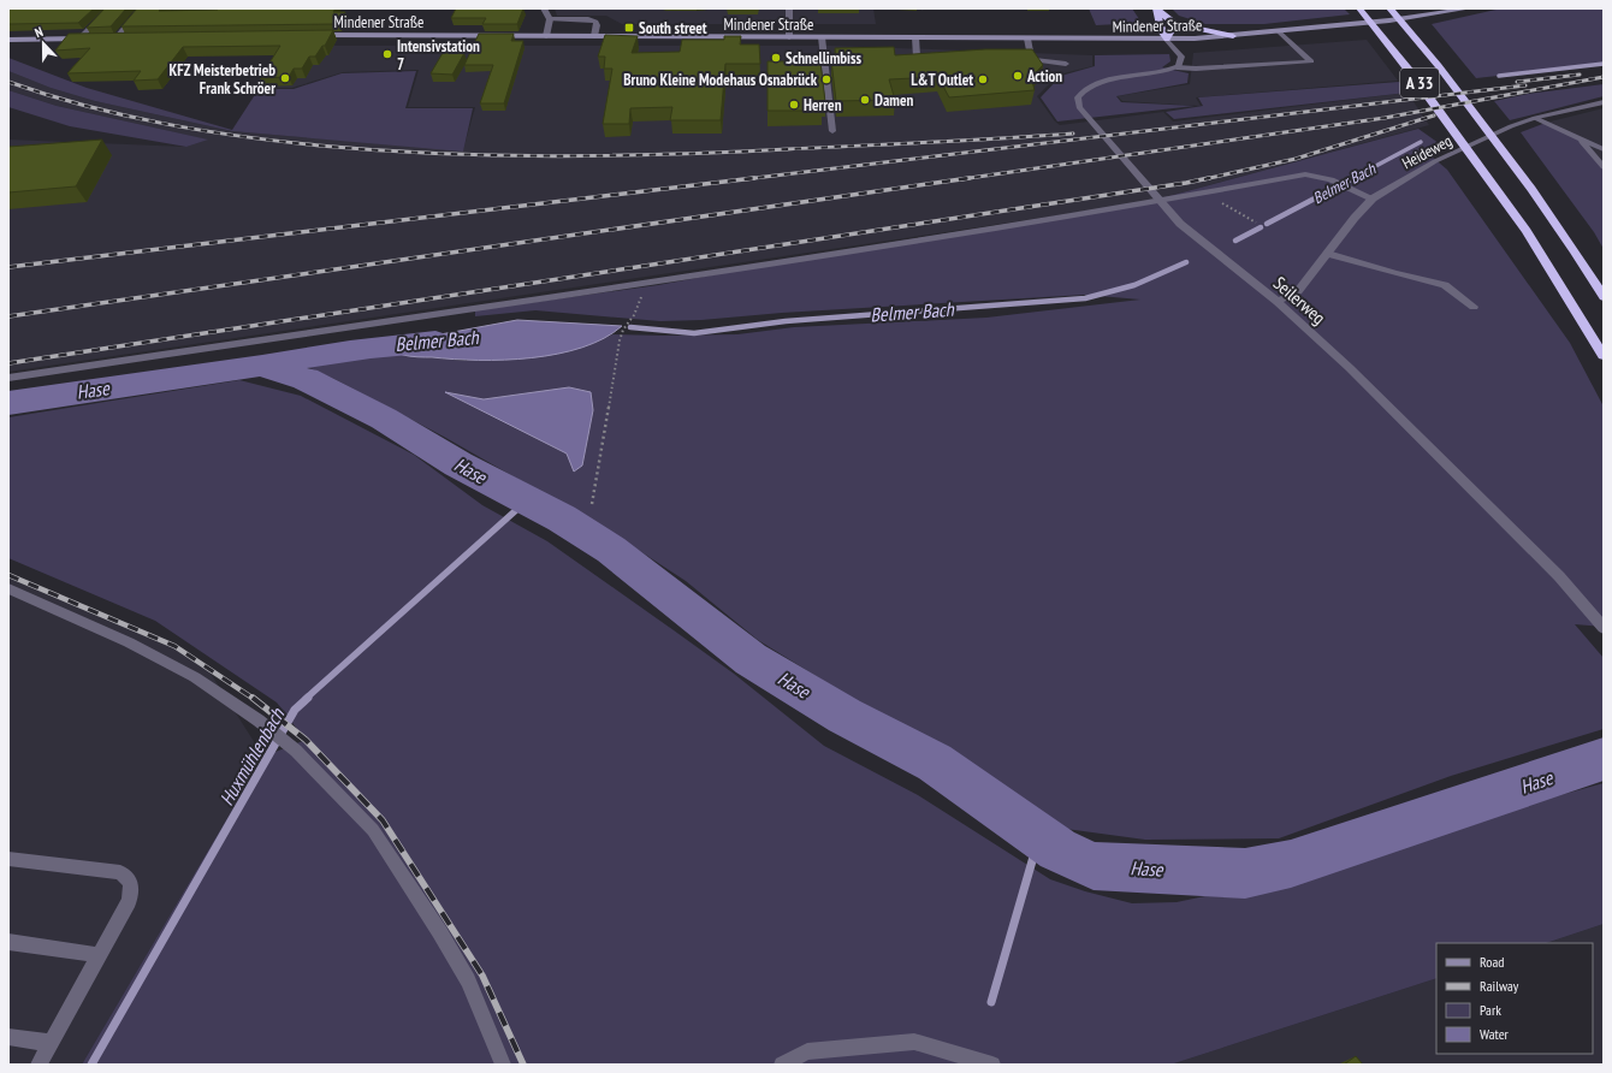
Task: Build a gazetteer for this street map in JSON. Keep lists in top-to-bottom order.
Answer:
{
  "streets": {
    "highway": ["A 33"],
    "main road": ["Mindener Straße"],
    "street": ["Heideweg", "Seilerweg"]
  },
  "crossings": [
    ["Heideweg", "Seilerweg"]
  ],
  "water": ["Belmer Bach", "Hase", "Huxmühlenbach"],
  "places": {
    "transit": ["South street"],
    "other": [
      "Intensivstation 7",
      "Schnellimbiss",
      "Action",
      "KFZ Meisterbetrieb Frank Schröer",
      "Bruno Kleine Modehaus Osnabrück",
      "L&T Outlet",
      "Damen",
      "Herren"
    ]
  },
  "legend": [
    "Road",
    "Railway",
    "Park",
    "Water"
  ],
  "north": "top"
}
